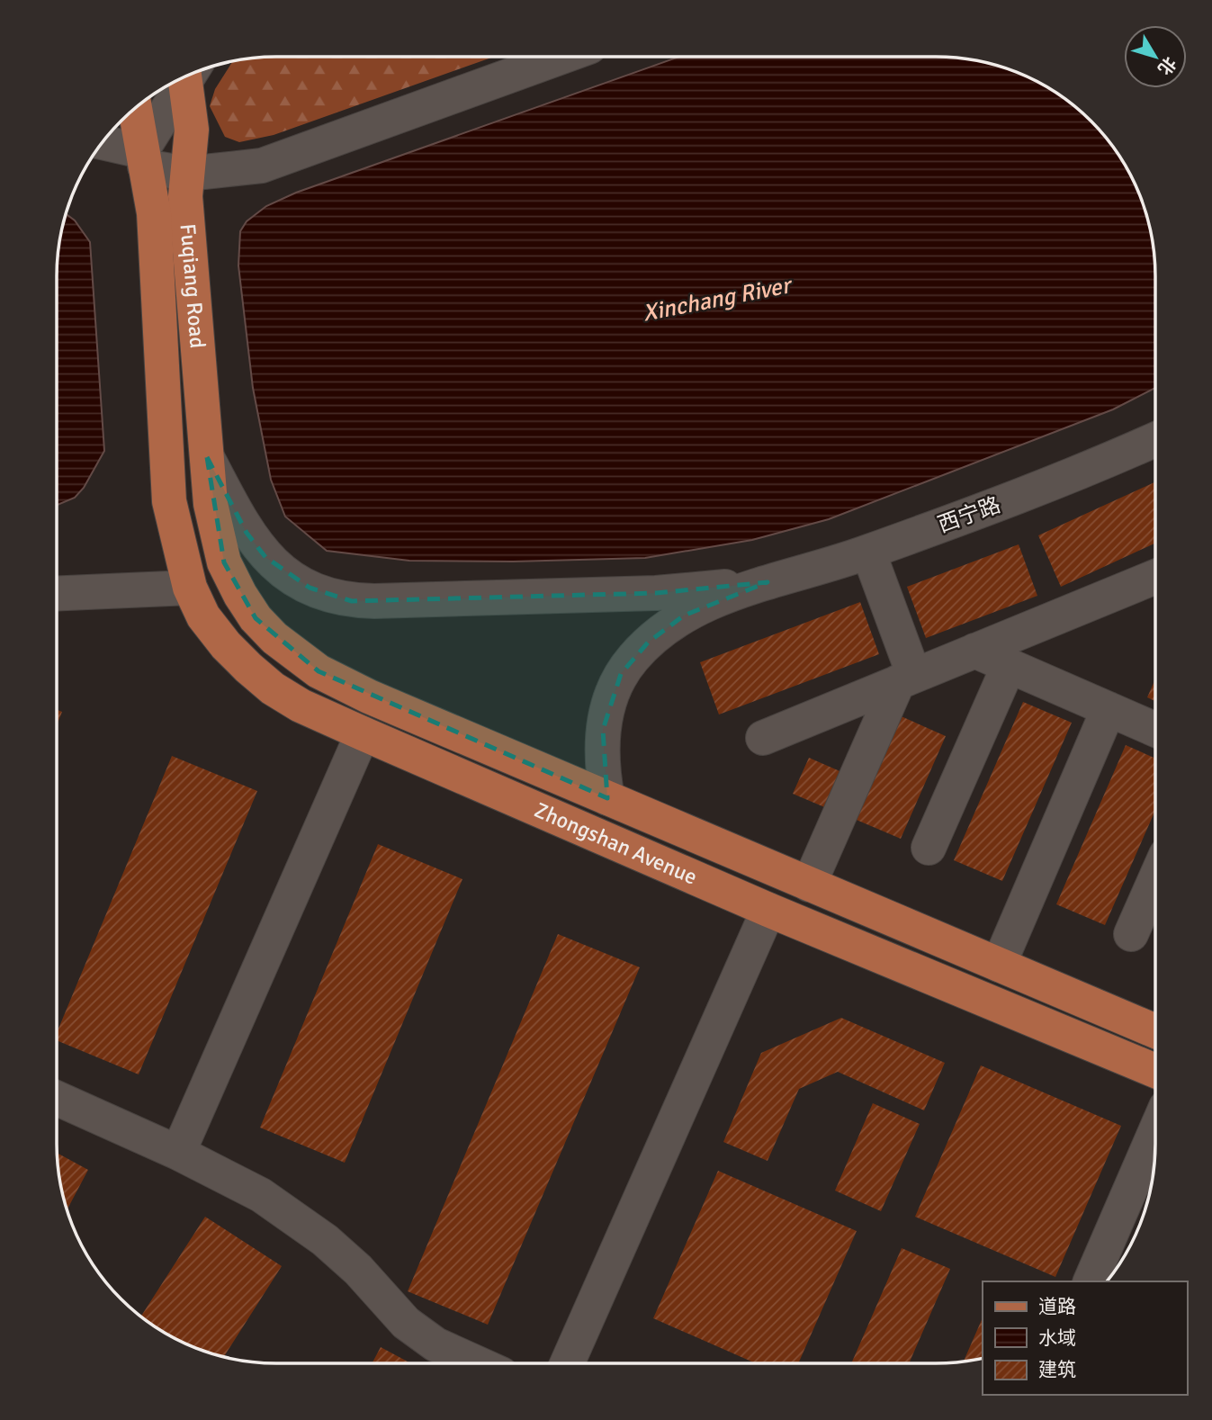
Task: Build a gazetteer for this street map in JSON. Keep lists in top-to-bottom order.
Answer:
{
  "streets": {
    "main road": ["Fuqiang Road", "Zhongshan Avenue"],
    "street": ["西宁路"]
  },
  "crossings": [
    ["Fuqiang Road", "Zhongshan Avenue"]
  ],
  "water": ["Xinchang River"],
  "legend": ["道路", "水域", "建筑"],
  "north": "bottom right"
}
